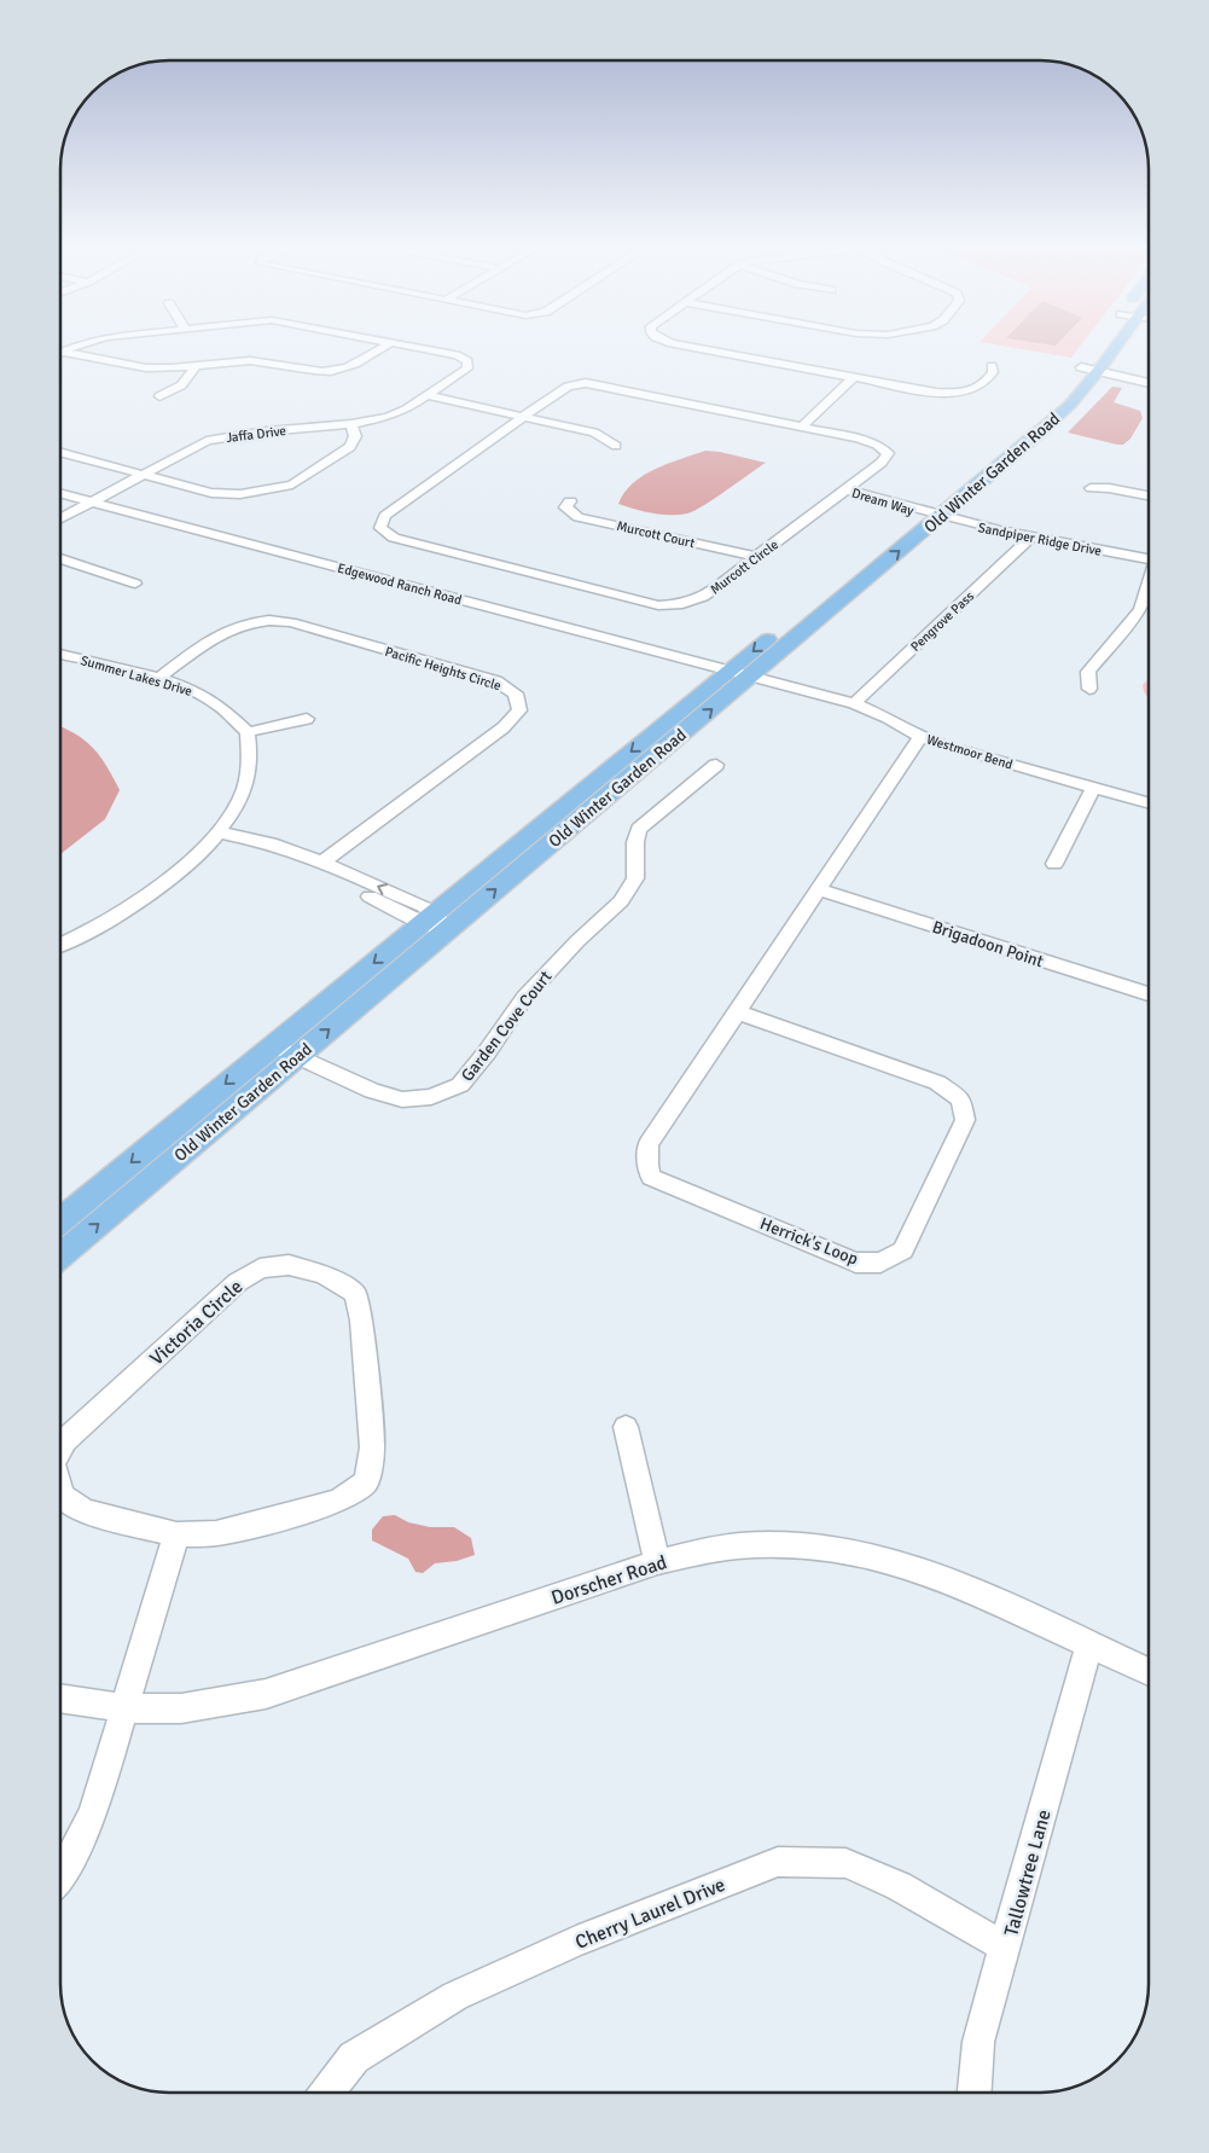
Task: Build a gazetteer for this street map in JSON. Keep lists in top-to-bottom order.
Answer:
{
  "streets": {
    "main road": ["Old Winter Garden Road"],
    "street": [
      "Jaffa Drive",
      "Dream Way",
      "Murcott Court",
      "Sandpiper Ridge Drive",
      "Murcott Circle",
      "Edgewood Ranch Road",
      "Pengrove Pass",
      "Pacific Heights Circle",
      "Summer Lakes Drive",
      "Westmoor Bend",
      "Brigadoon Point",
      "Garden Cove Court",
      "Herrick's Loop",
      "Victoria Circle",
      "Dorscher Road",
      "Tallowtree Lane",
      "Cherry Laurel Drive"
    ]
  },
  "crossings": [
    ["Jaffa Drive", "Edgewood Ranch Road"],
    ["Old Winter Garden Road", "Dream Way"],
    ["Old Winter Garden Road", "Sandpiper Ridge Drive"],
    ["Old Winter Garden Road", "Edgewood Ranch Road"],
    ["Old Winter Garden Road", "Westmoor Bend"],
    ["Old Winter Garden Road", "Garden Cove Court"],
    ["Dream Way", "Sandpiper Ridge Drive"],
    ["Dream Way", "Murcott Circle"],
    ["Murcott Court", "Murcott Circle"],
    ["Sandpiper Ridge Drive", "Pengrove Pass"],
    ["Edgewood Ranch Road", "Westmoor Bend"],
    ["Pengrove Pass", "Westmoor Bend"],
    ["Pacific Heights Circle", "Summer Lakes Drive"],
    ["Westmoor Bend", "Herrick's Loop"],
    ["Brigadoon Point", "Herrick's Loop"],
    ["Dorscher Road", "Tallowtree Lane"],
    ["Tallowtree Lane", "Cherry Laurel Drive"]
  ]
}
